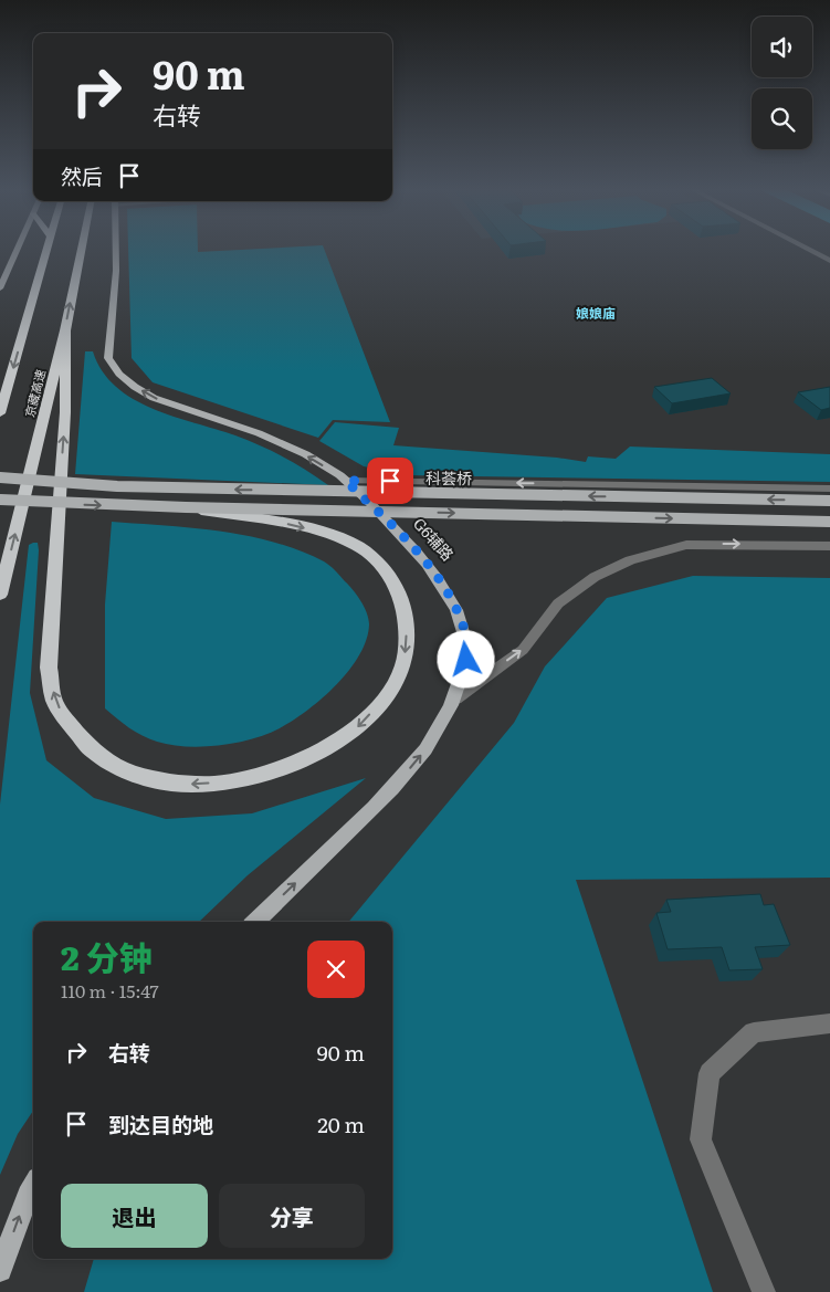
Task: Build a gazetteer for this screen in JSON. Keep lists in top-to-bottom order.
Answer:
{
  "streets": {
    "highway": ["京藏高速"],
    "main road": ["科荟桥", "G6辅路"]
  },
  "districts": ["娘娘庙"],
  "page": {
    "turn": ["90 m", "右转"],
    "then": "然后",
    "heading": ["2 分钟", "110 m · 15:47"],
    "list": [
      {
        "name": "右转",
        "value": "90 m"
      },
      {
        "name": "到达目的地",
        "value": "20 m"
      }
    ],
    "buttons": ["退出", "分享"]
  }
}
